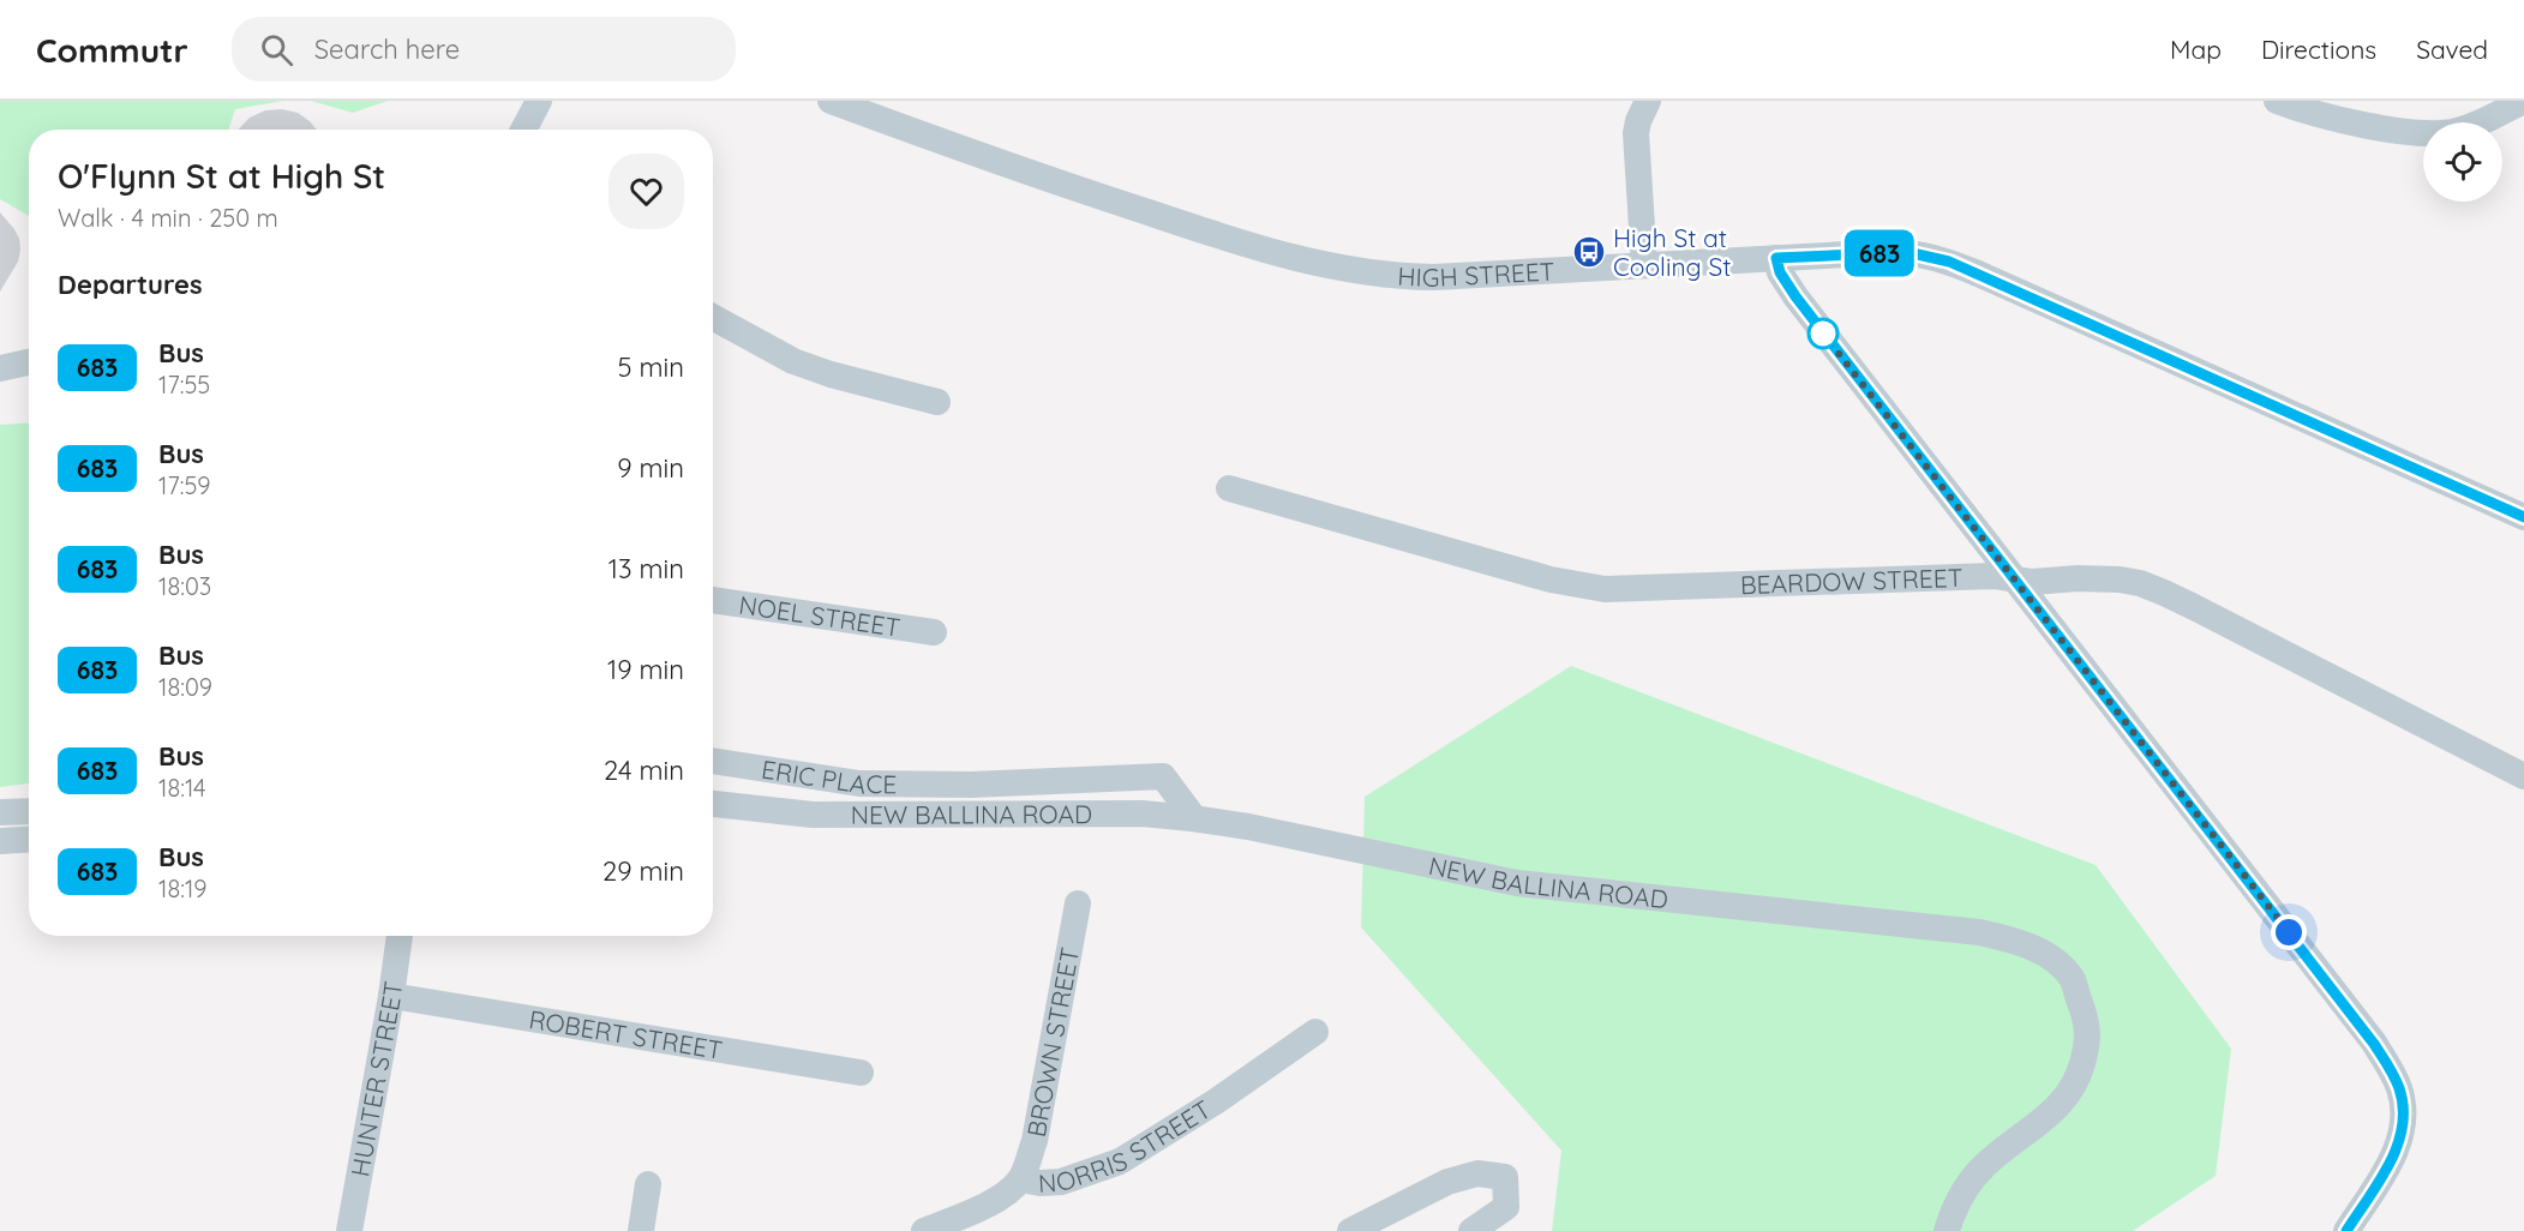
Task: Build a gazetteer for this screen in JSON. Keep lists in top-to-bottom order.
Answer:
{
  "streets": {
    "street": [
      "HIGH STREET",
      "BEARDOW STREET",
      "NOEL STREET",
      "ERIC PLACE",
      "NEW BALLINA ROAD",
      "ROBERT STREET",
      "BROWN STREET",
      "HUNTER STREET",
      "NORRIS STREET"
    ]
  },
  "crossings": [
    ["ERIC PLACE", "NEW BALLINA ROAD"],
    ["ROBERT STREET", "HUNTER STREET"],
    ["BROWN STREET", "NORRIS STREET"]
  ],
  "places": {
    "bus stop": ["High St at Cooling St"]
  },
  "lines": ["bus line 683"],
  "page": {
    "header": "Commutr",
    "search": "Search here",
    "nav": ["Map", "Directions", "Saved"],
    "on_map": "683",
    "heading": [
      ["O'Flynn St at High St", "Walk · 4 min · 250 m"],
      "Departures"
    ],
    "list": [
      {
        "mark": "683",
        "name": "Bus",
        "note": "17:55",
        "value": "5 min"
      },
      {
        "mark": "683",
        "name": "Bus",
        "note": "17:59",
        "value": "9 min"
      },
      {
        "mark": "683",
        "name": "Bus",
        "note": "18:03",
        "value": "13 min"
      },
      {
        "mark": "683",
        "name": "Bus",
        "note": "18:09",
        "value": "19 min"
      },
      {
        "mark": "683",
        "name": "Bus",
        "note": "18:14",
        "value": "24 min"
      },
      {
        "mark": "683",
        "name": "Bus",
        "note": "18:19",
        "value": "29 min"
      }
    ]
  }
}
